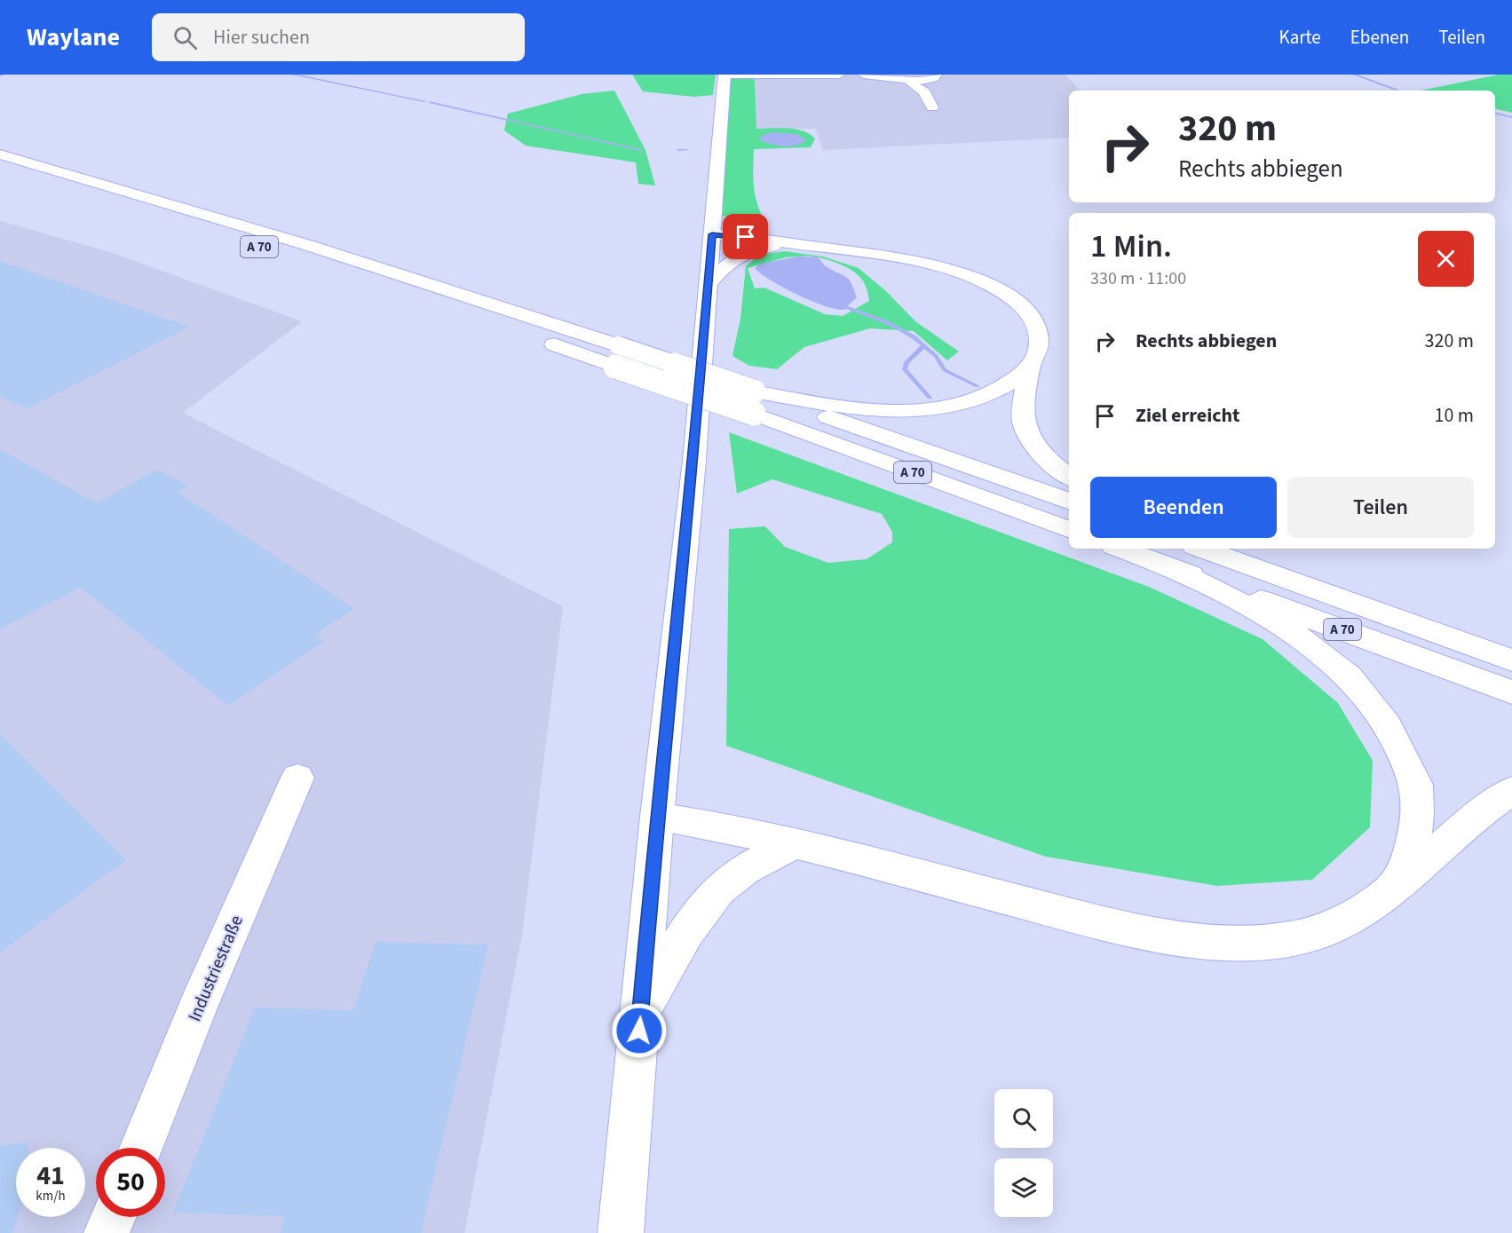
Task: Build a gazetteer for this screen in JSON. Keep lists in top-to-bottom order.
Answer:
{
  "streets": {
    "main road": ["A 70", "Industriestraße"]
  },
  "page": {
    "header": "Waylane",
    "search": "Hier suchen",
    "nav": ["Karte", "Ebenen", "Teilen"],
    "turn": ["320 m", "Rechts abbiegen"],
    "heading": ["1 Min.", "330 m · 11:00"],
    "list": [
      {
        "name": "Rechts abbiegen",
        "value": "320 m"
      },
      {
        "name": "Ziel erreicht",
        "value": "10 m"
      }
    ],
    "buttons": ["Beenden", "Teilen"],
    "speed": "41 km/h",
    "limit": "50"
  }
}
